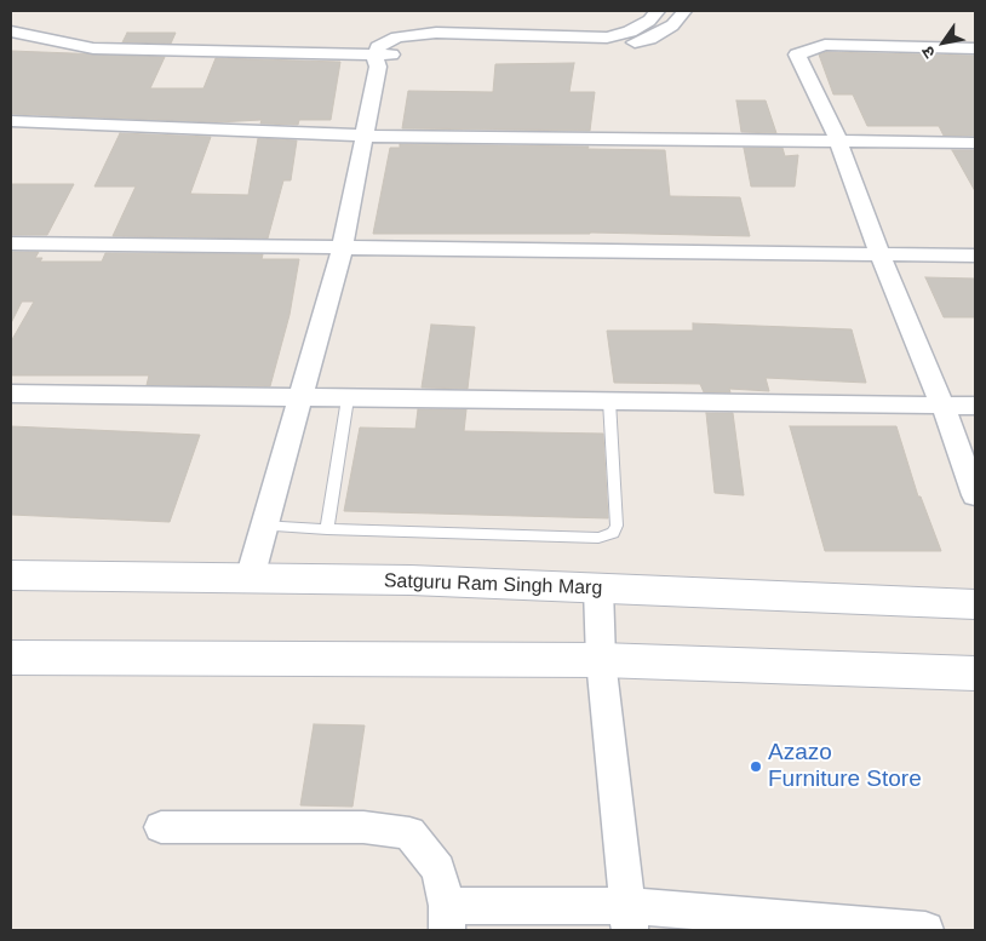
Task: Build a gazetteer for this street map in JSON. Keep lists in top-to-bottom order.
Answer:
{
  "streets": {
    "main road": ["Satguru Ram Singh Marg"]
  },
  "places": ["Azazo Furniture Store"],
  "north": "bottom left"
}
